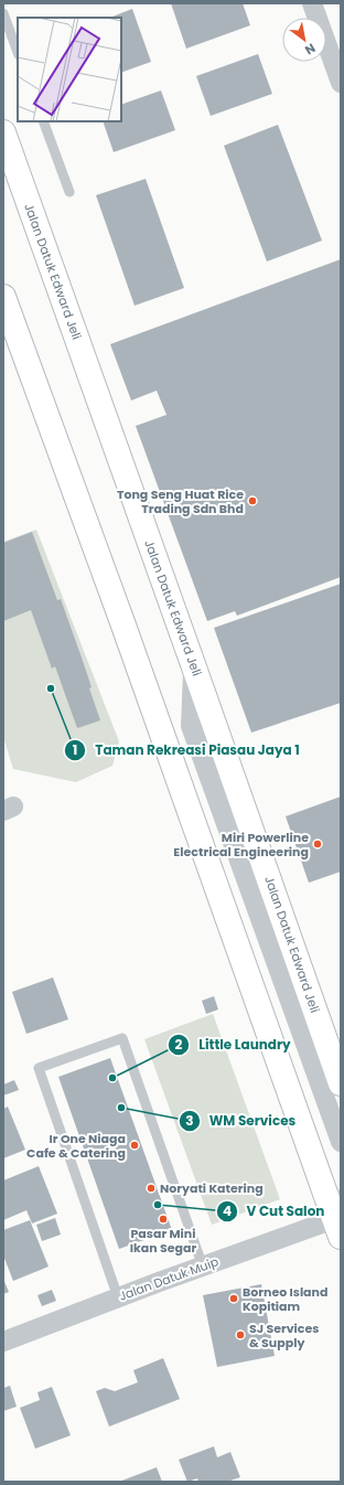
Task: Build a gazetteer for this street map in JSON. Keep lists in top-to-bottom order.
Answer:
{
  "streets": {
    "street": ["Jalan Datuk Edward Jeli", "Jalan Datuk Muip"]
  },
  "places": [
    "Tong Seng Huat Rice Trading Sdn Bhd",
    "Taman Rekreasi Piasau Jaya 1",
    "Miri Powerline Electrical Engineering",
    "Little Laundry",
    "WM Services",
    "Ir One Niaga Cafe & Catering",
    "Noryati Katering",
    "V Cut Salon",
    "Pasar Mini Ikan Segar",
    "Borneo Island Kopitiam",
    "SJ Services & Supply"
  ],
  "north": "bottom right"
}
